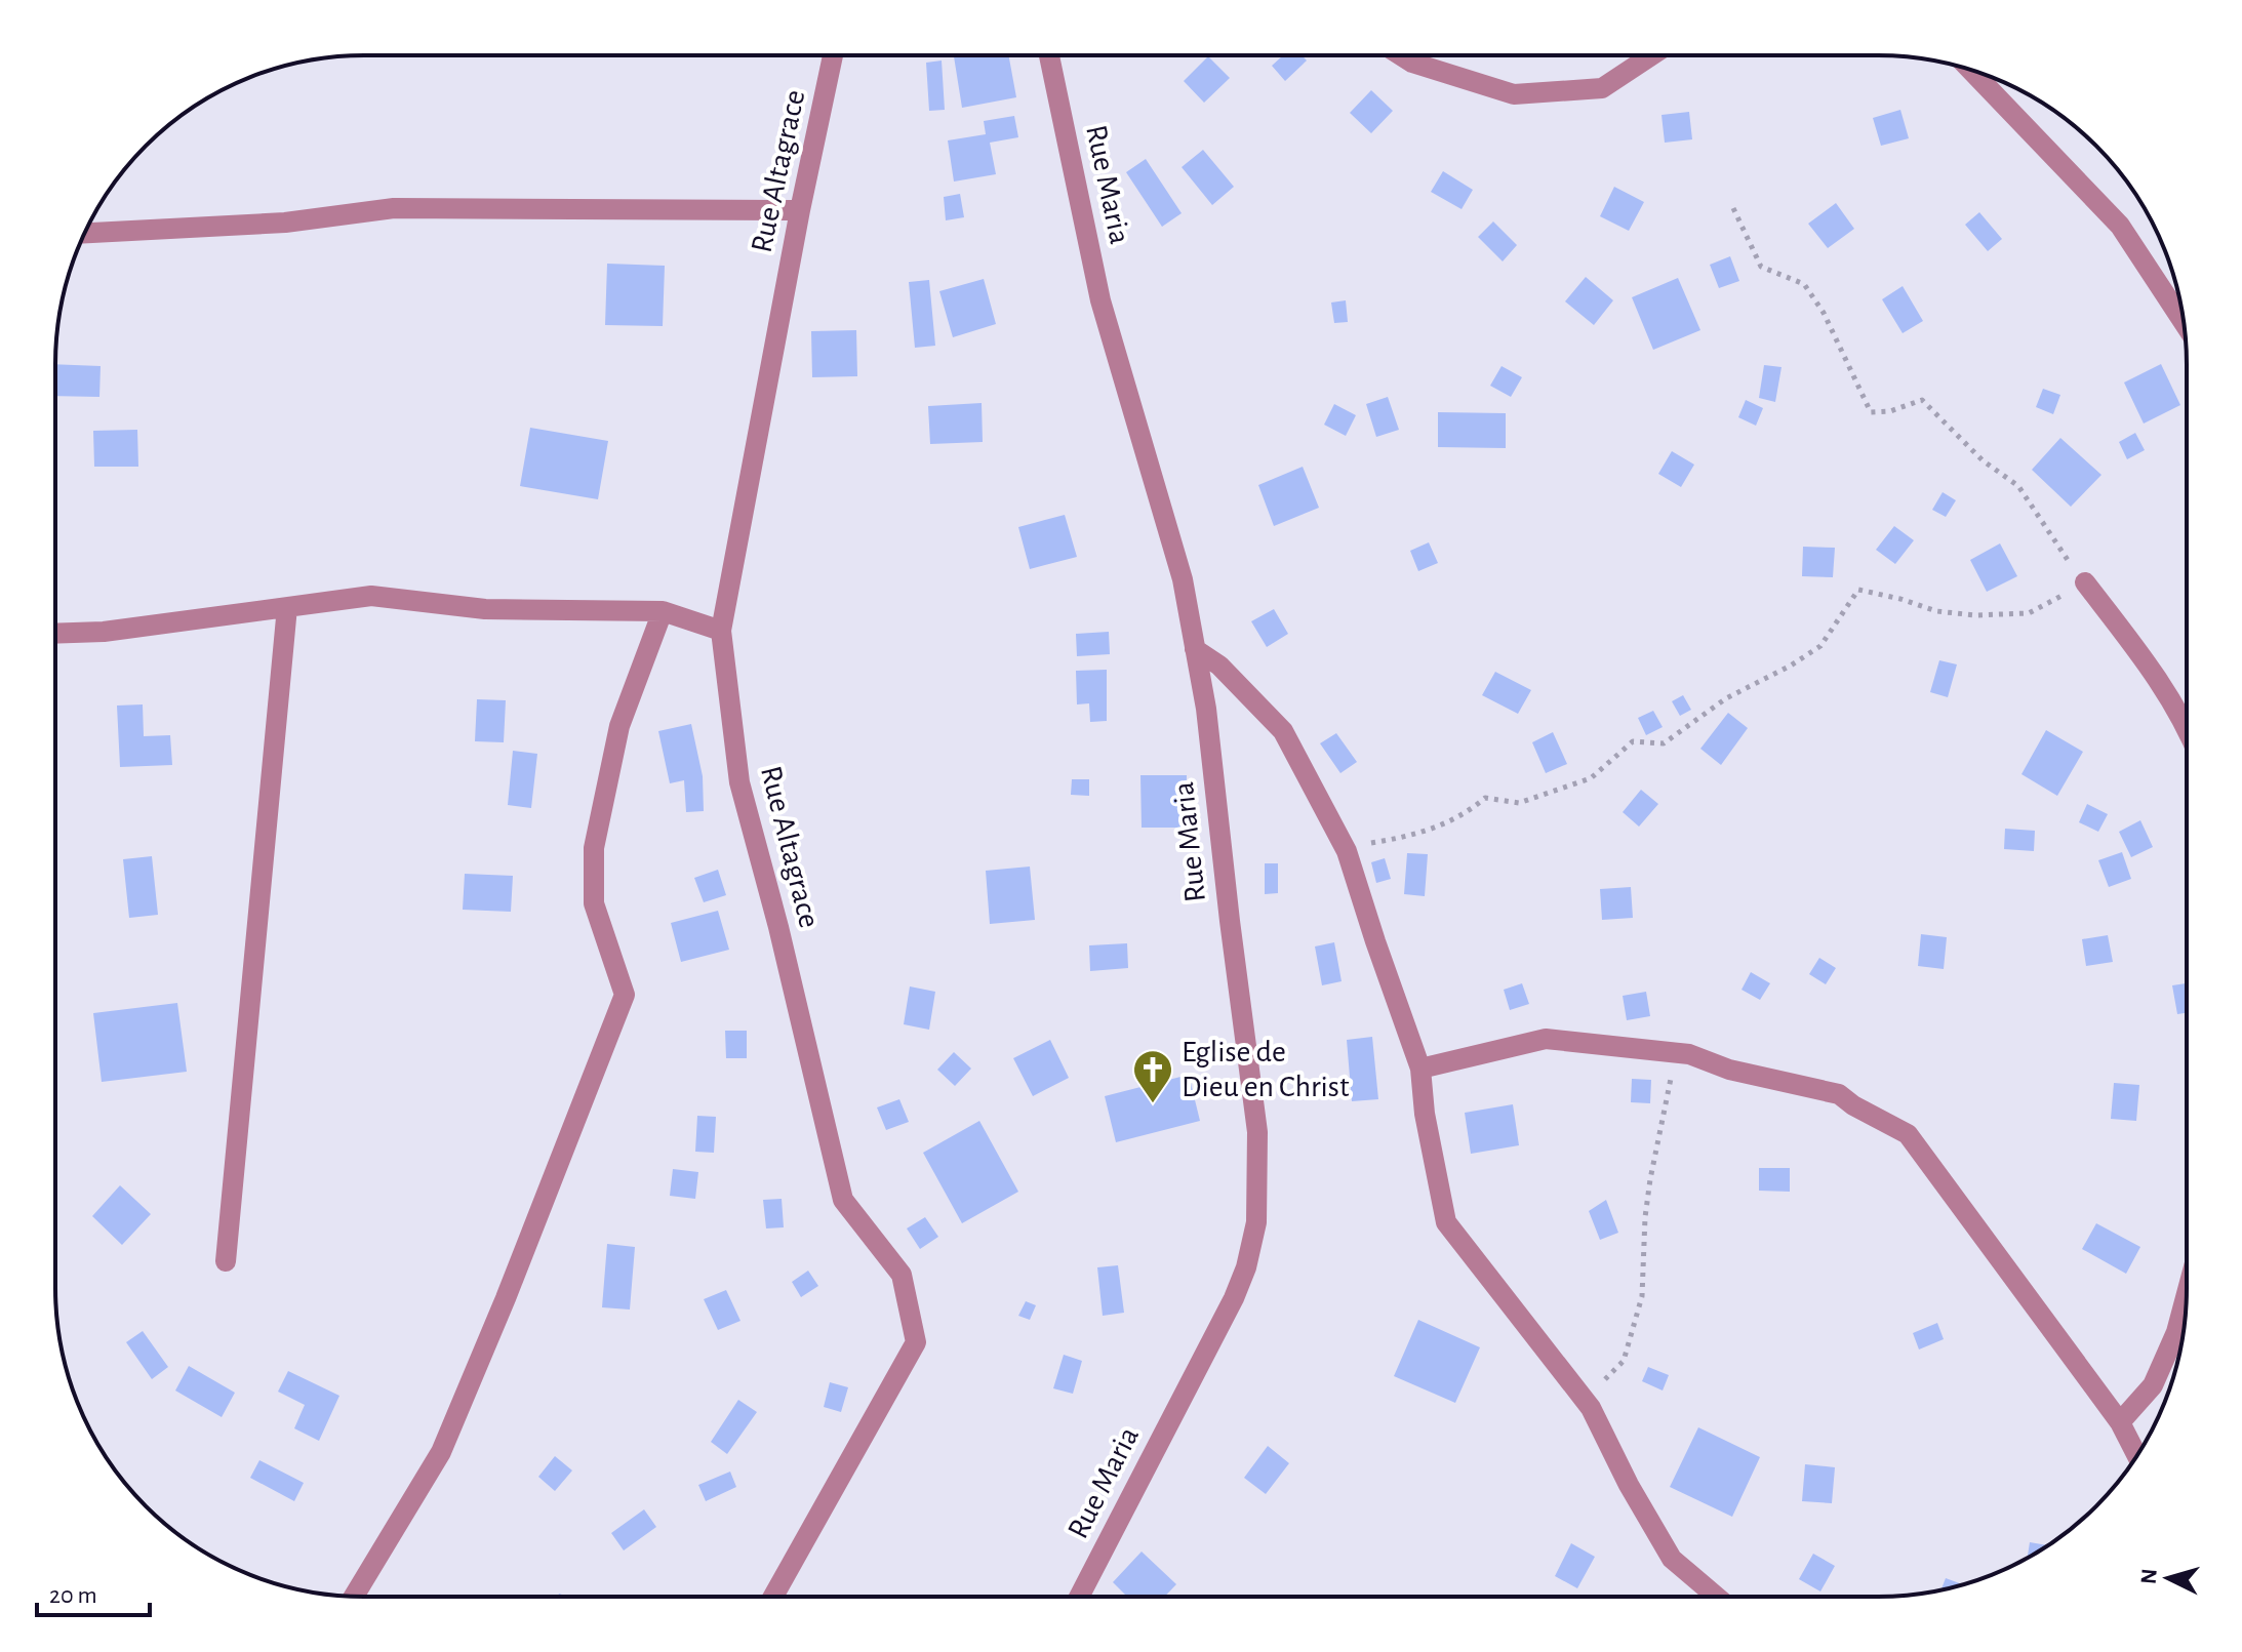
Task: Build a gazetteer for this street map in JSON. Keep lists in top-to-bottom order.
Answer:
{
  "streets": {
    "street": ["Rue Altagrace", "Rue Maria"]
  },
  "places": {
    "church": ["Eglise de Dieu en Christ"]
  },
  "scale_bar": "20 m",
  "north": "left"
}
